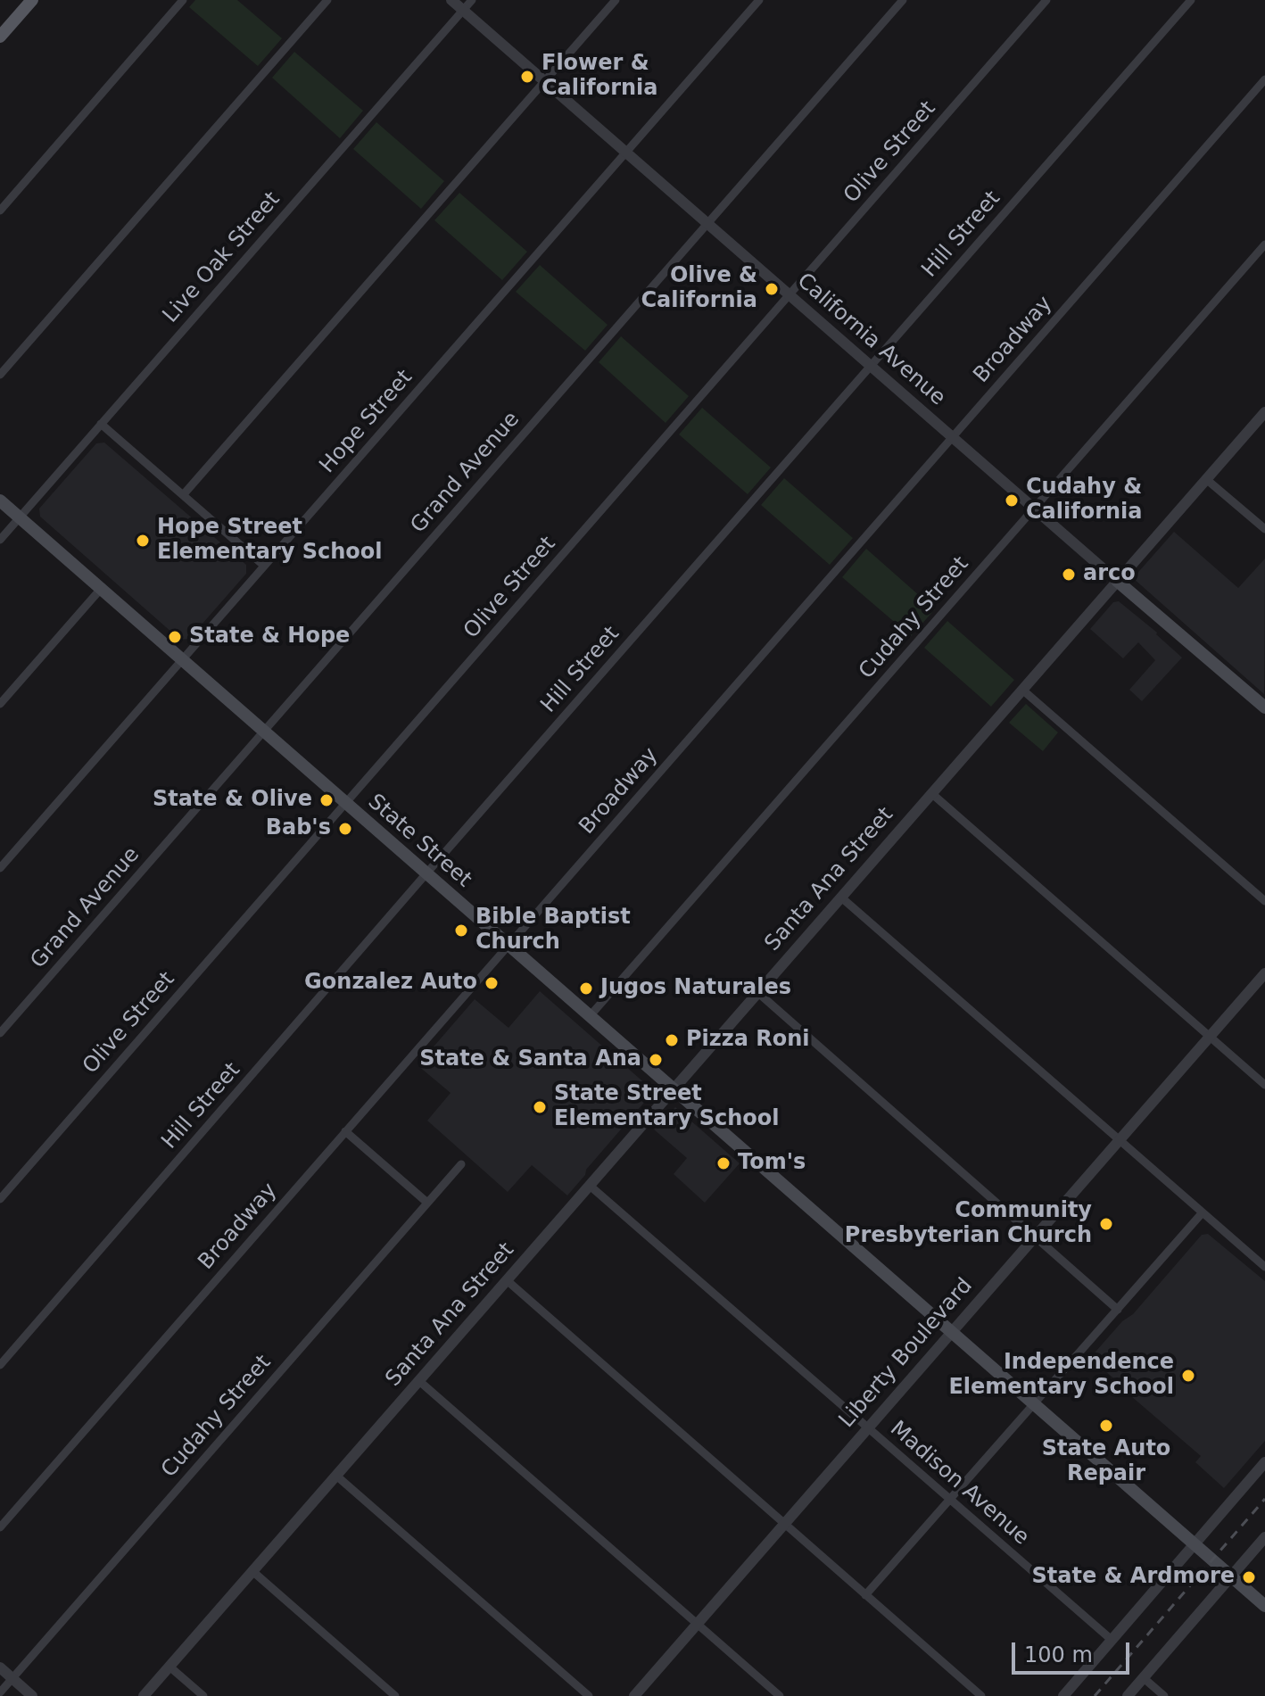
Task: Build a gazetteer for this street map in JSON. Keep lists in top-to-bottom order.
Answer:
{
  "streets": {
    "main road": ["California Avenue", "State Street"],
    "street": [
      "Olive Street",
      "Hill Street",
      "Live Oak Street",
      "Broadway",
      "Hope Street",
      "Grand Avenue",
      "Cudahy Street",
      "Santa Ana Street",
      "Liberty Boulevard",
      "Madison Avenue"
    ]
  },
  "crossings": [
    ["Olive Street", "California Avenue"],
    ["Olive Street", "State Street"],
    ["Hill Street", "California Avenue"],
    ["Hill Street", "State Street"],
    ["Live Oak Street", "California Avenue"],
    ["Live Oak Street", "State Street"],
    ["California Avenue", "Broadway"],
    ["California Avenue", "Hope Street"],
    ["California Avenue", "Grand Avenue"],
    ["California Avenue", "Cudahy Street"],
    ["California Avenue", "Santa Ana Street"],
    ["Broadway", "State Street"],
    ["Hope Street", "State Street"],
    ["Grand Avenue", "State Street"],
    ["Cudahy Street", "State Street"],
    ["State Street", "Santa Ana Street"],
    ["State Street", "Liberty Boulevard"],
    ["Santa Ana Street", "Madison Avenue"],
    ["Liberty Boulevard", "Madison Avenue"]
  ],
  "places": [
    "Flower & California",
    "Olive & California",
    "Cudahy & California",
    "Hope Street Elementary School",
    "arco",
    "State & Hope",
    "State & Olive",
    "Bab's",
    "Bible Baptist Church",
    "Gonzalez Auto",
    "Jugos Naturales",
    "Pizza Roni",
    "State & Santa Ana",
    "State Street Elementary School",
    "Tom's",
    "Community Presbyterian Church",
    "Independence Elementary School",
    "State Auto Repair",
    "State & Ardmore"
  ],
  "scale_bar": "100 m"
}
